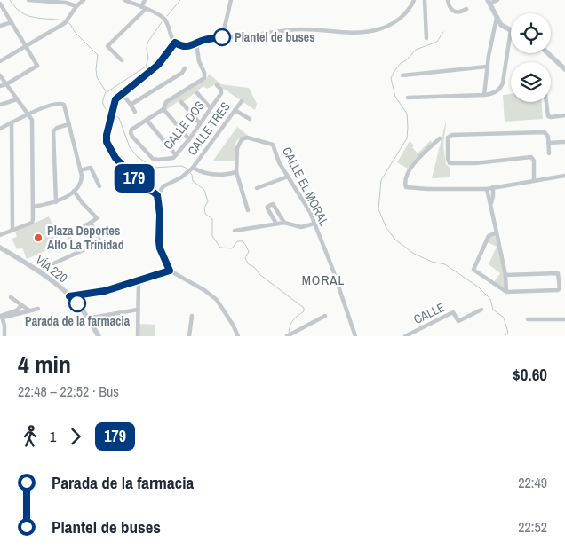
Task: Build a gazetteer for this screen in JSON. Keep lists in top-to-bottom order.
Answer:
{
  "streets": {
    "main road": ["VÍA 220"],
    "street": [
      "CALLE DOS",
      "CALLE TRES",
      "CALLE EL MORAL",
      "CALLE"
    ]
  },
  "districts": ["MORAL"],
  "places": ["Plantel de buses", "Plaza Deportes Alto La Trinidad", "Parada de la farmacia"],
  "lines": ["bus line 179"],
  "page": {
    "on_map": "179",
    "heading": ["4 min", "22:48 – 22:52 · Bus", "$0.60"],
    "legs": ["1", "179"],
    "list": [
      {
        "name": "Parada de la farmacia",
        "value": "22:49"
      },
      {
        "name": "Plantel de buses",
        "value": "22:52"
      }
    ]
  }
}
